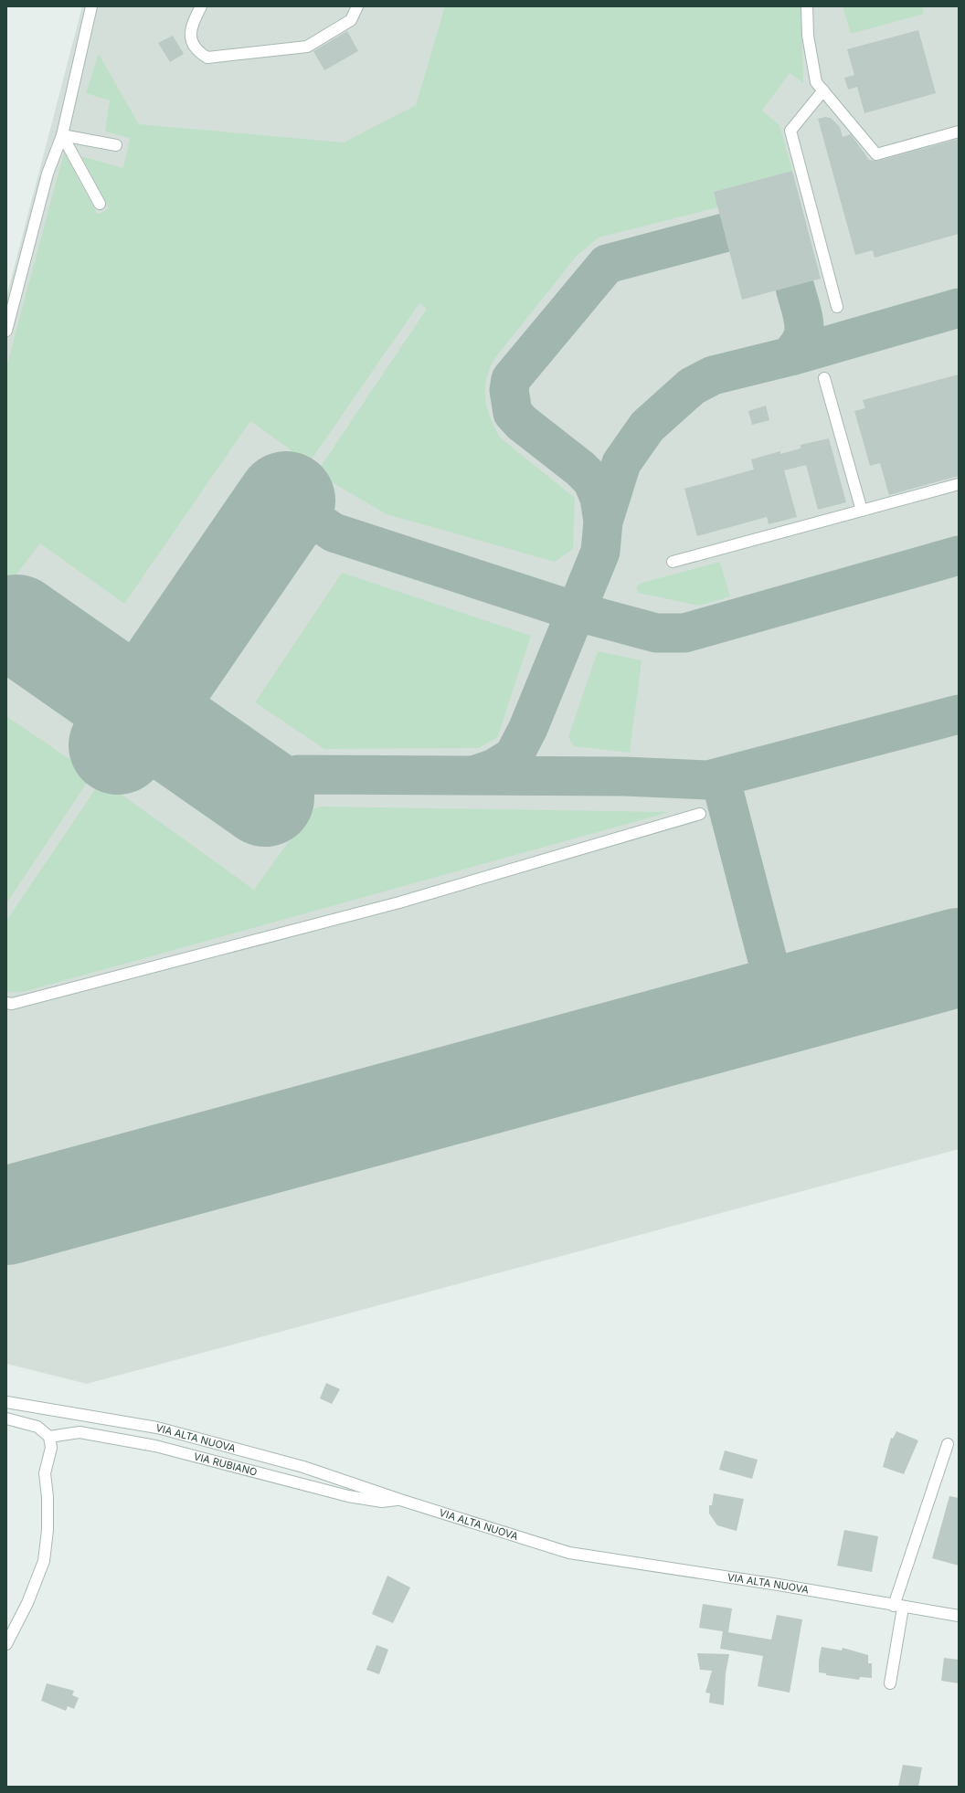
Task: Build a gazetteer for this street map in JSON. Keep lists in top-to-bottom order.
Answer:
{
  "streets": {
    "street": ["VIA ALTA NUOVA", "VIA RUBIANO"]
  },
  "crossings": [
    ["VIA ALTA NUOVA", "VIA RUBIANO"]
  ]
}
